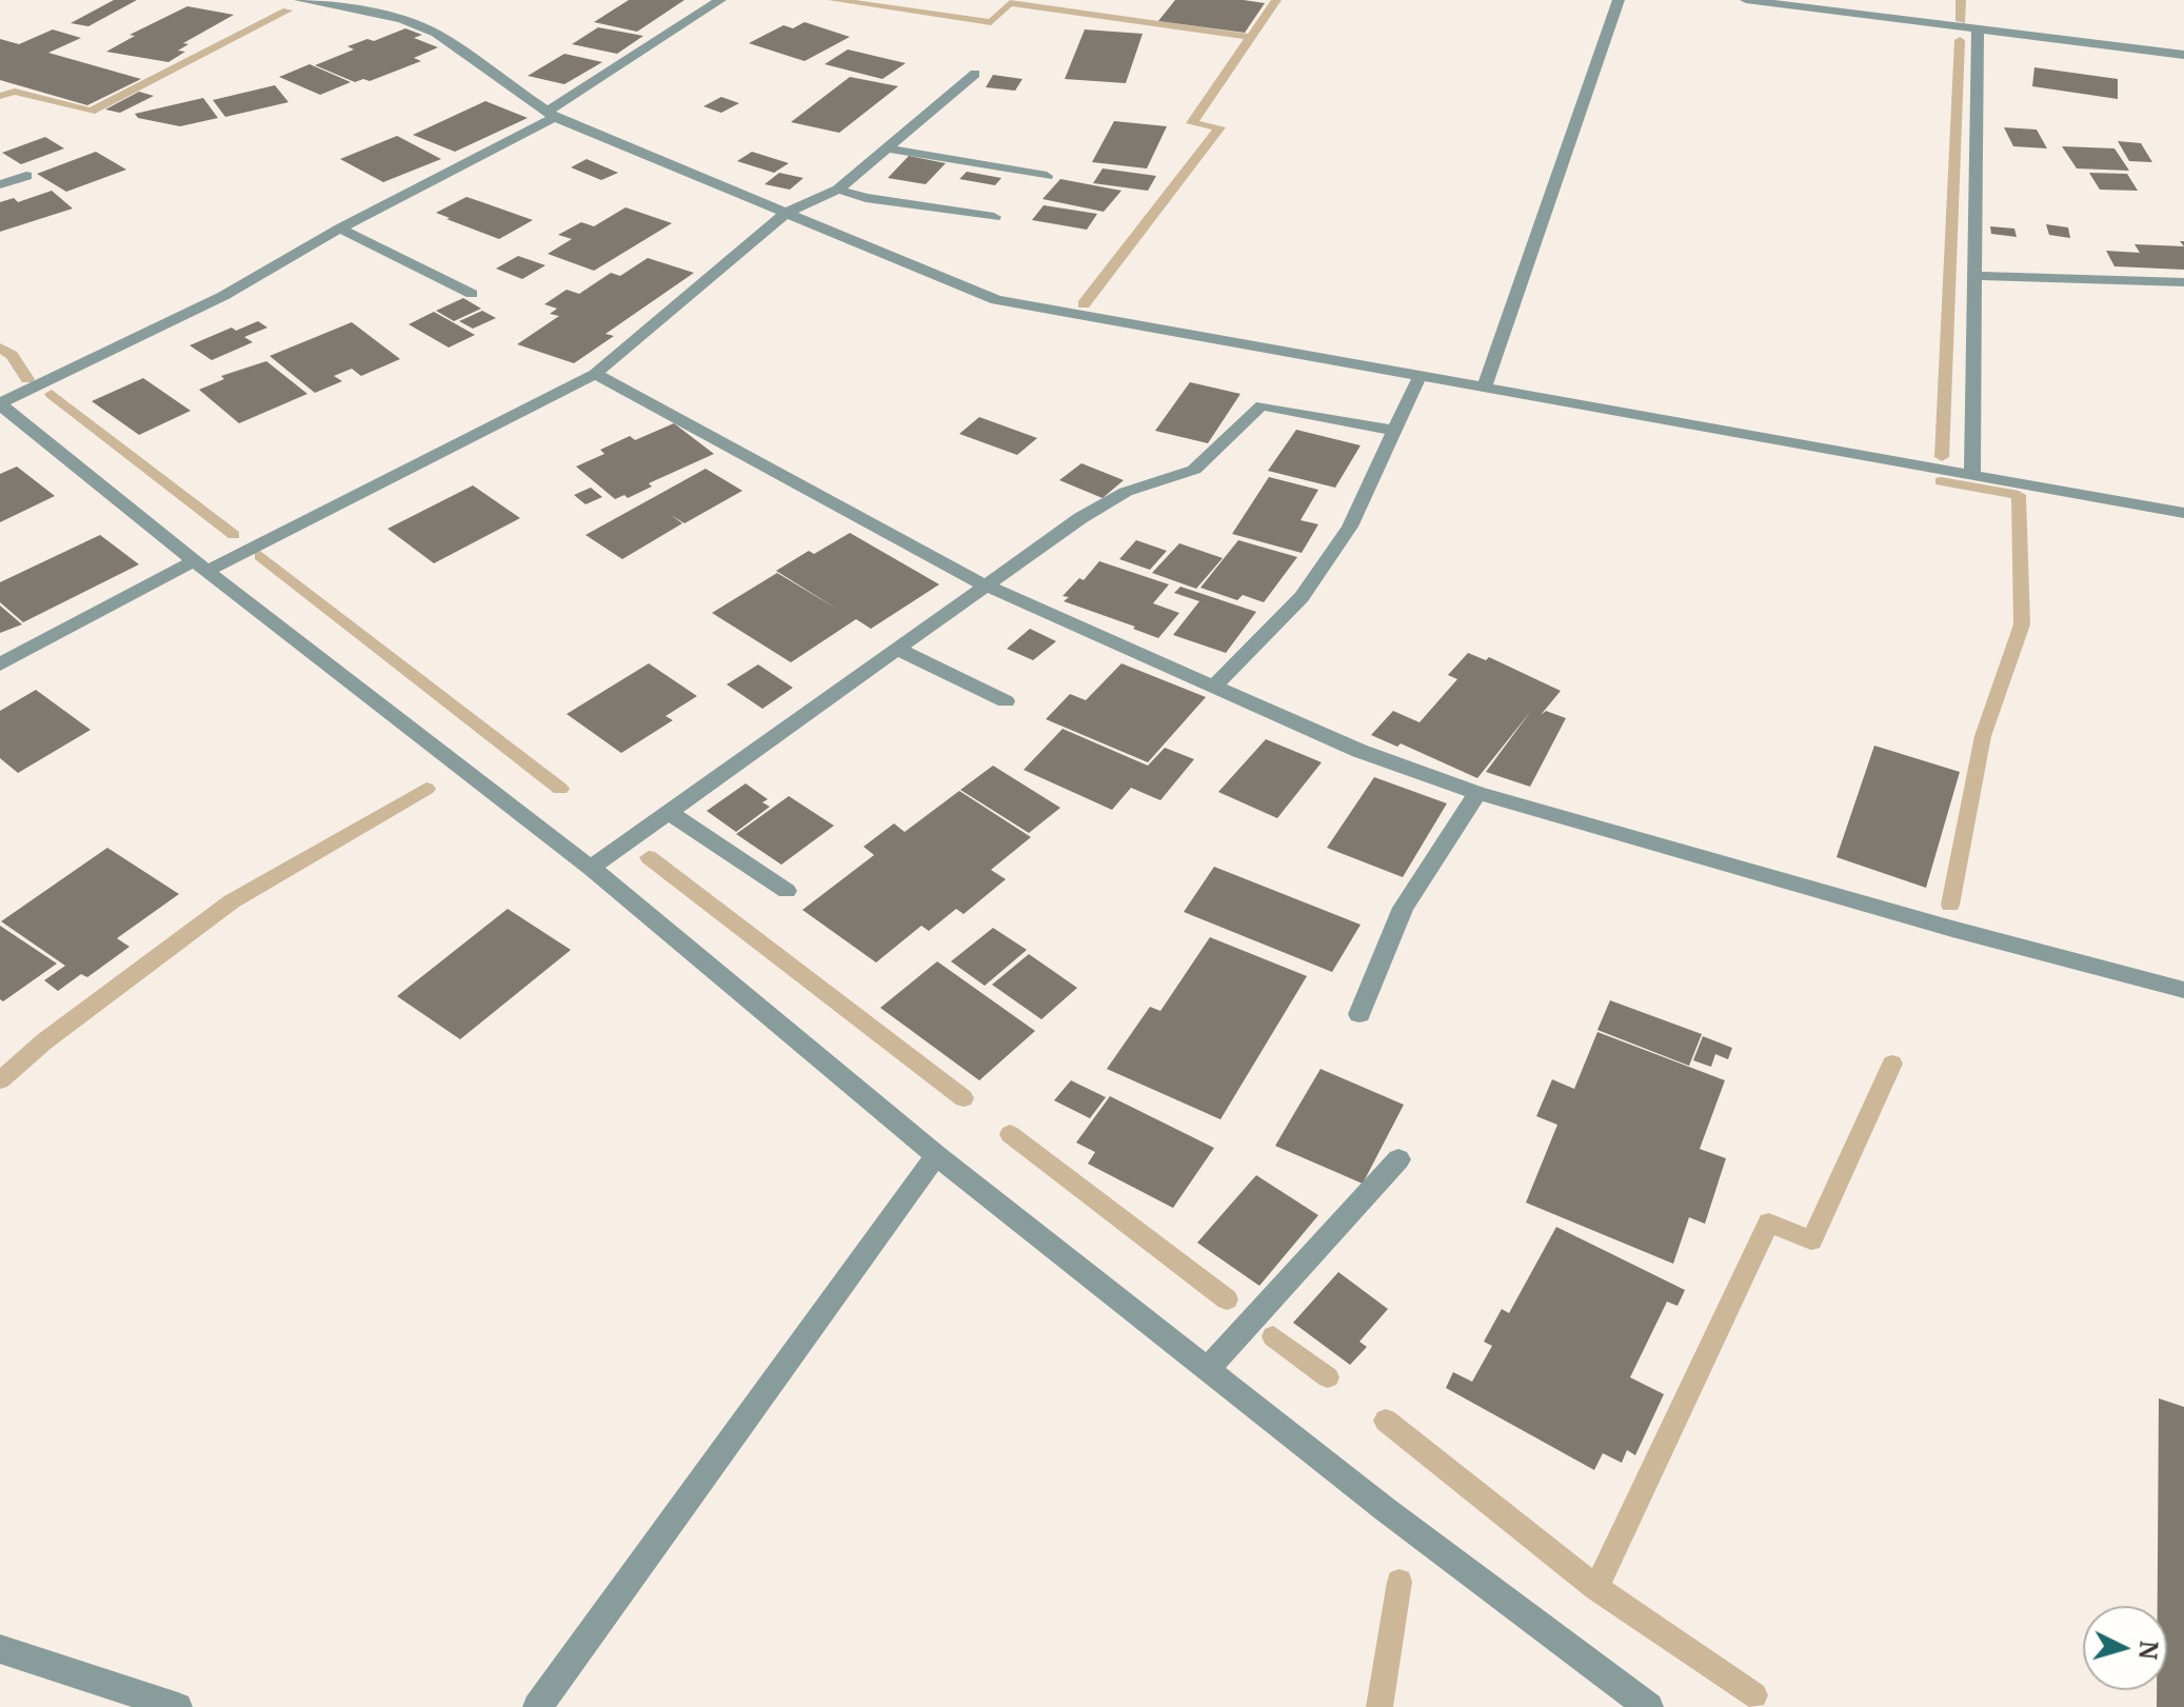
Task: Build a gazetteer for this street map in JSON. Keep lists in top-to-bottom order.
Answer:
{
  "north": "right"
}
